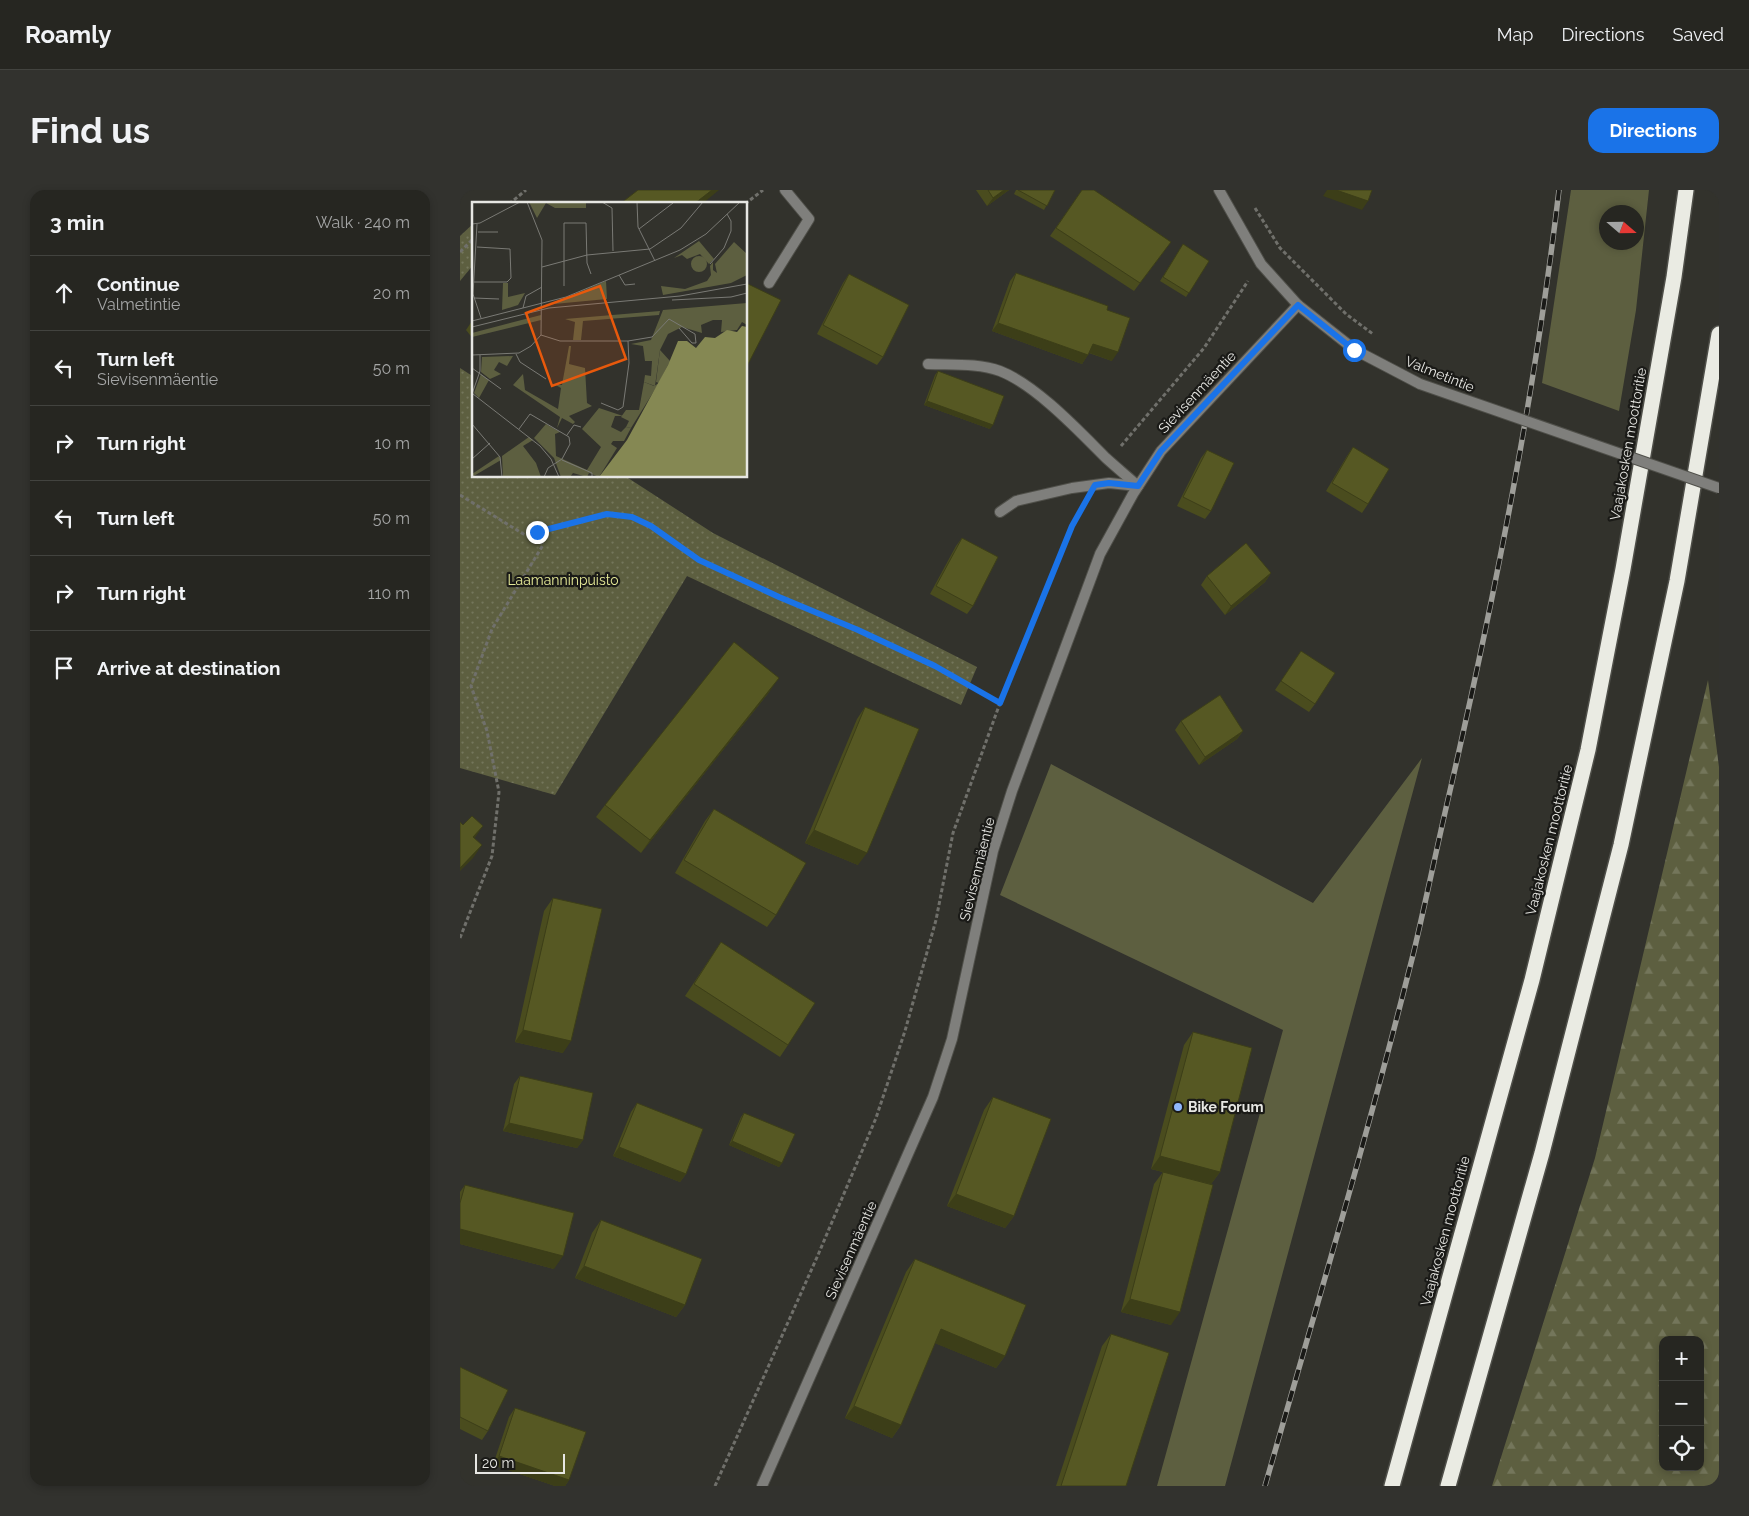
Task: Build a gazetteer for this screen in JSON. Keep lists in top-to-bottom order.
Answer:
{
  "streets": {
    "highway": ["Vaajakosken moottoritie"],
    "street": ["Valmetintie", "Sievisenmäentie"]
  },
  "crossings": [
    ["Valmetintie", "Sievisenmäentie"]
  ],
  "parks": ["Laamanninpuisto"],
  "places": ["Bike Forum"],
  "scale_bar": "20 m",
  "north": "right",
  "page": {
    "header": "Roamly",
    "nav": ["Map", "Directions", "Saved"],
    "buttons": "Directions",
    "title": "Find us",
    "heading": ["3 min", "Walk · 240 m"],
    "list": [
      ["Continue", "Valmetintie", "20 m"],
      ["Turn left", "Sievisenmäentie", "50 m"],
      ["Turn right", "10 m"],
      ["Turn left", "50 m"],
      ["Turn right", "110 m"],
      "Arrive at destination"
    ],
    "map_buttons": ["+", "−"],
    "scale": "20 m"
  }
}
